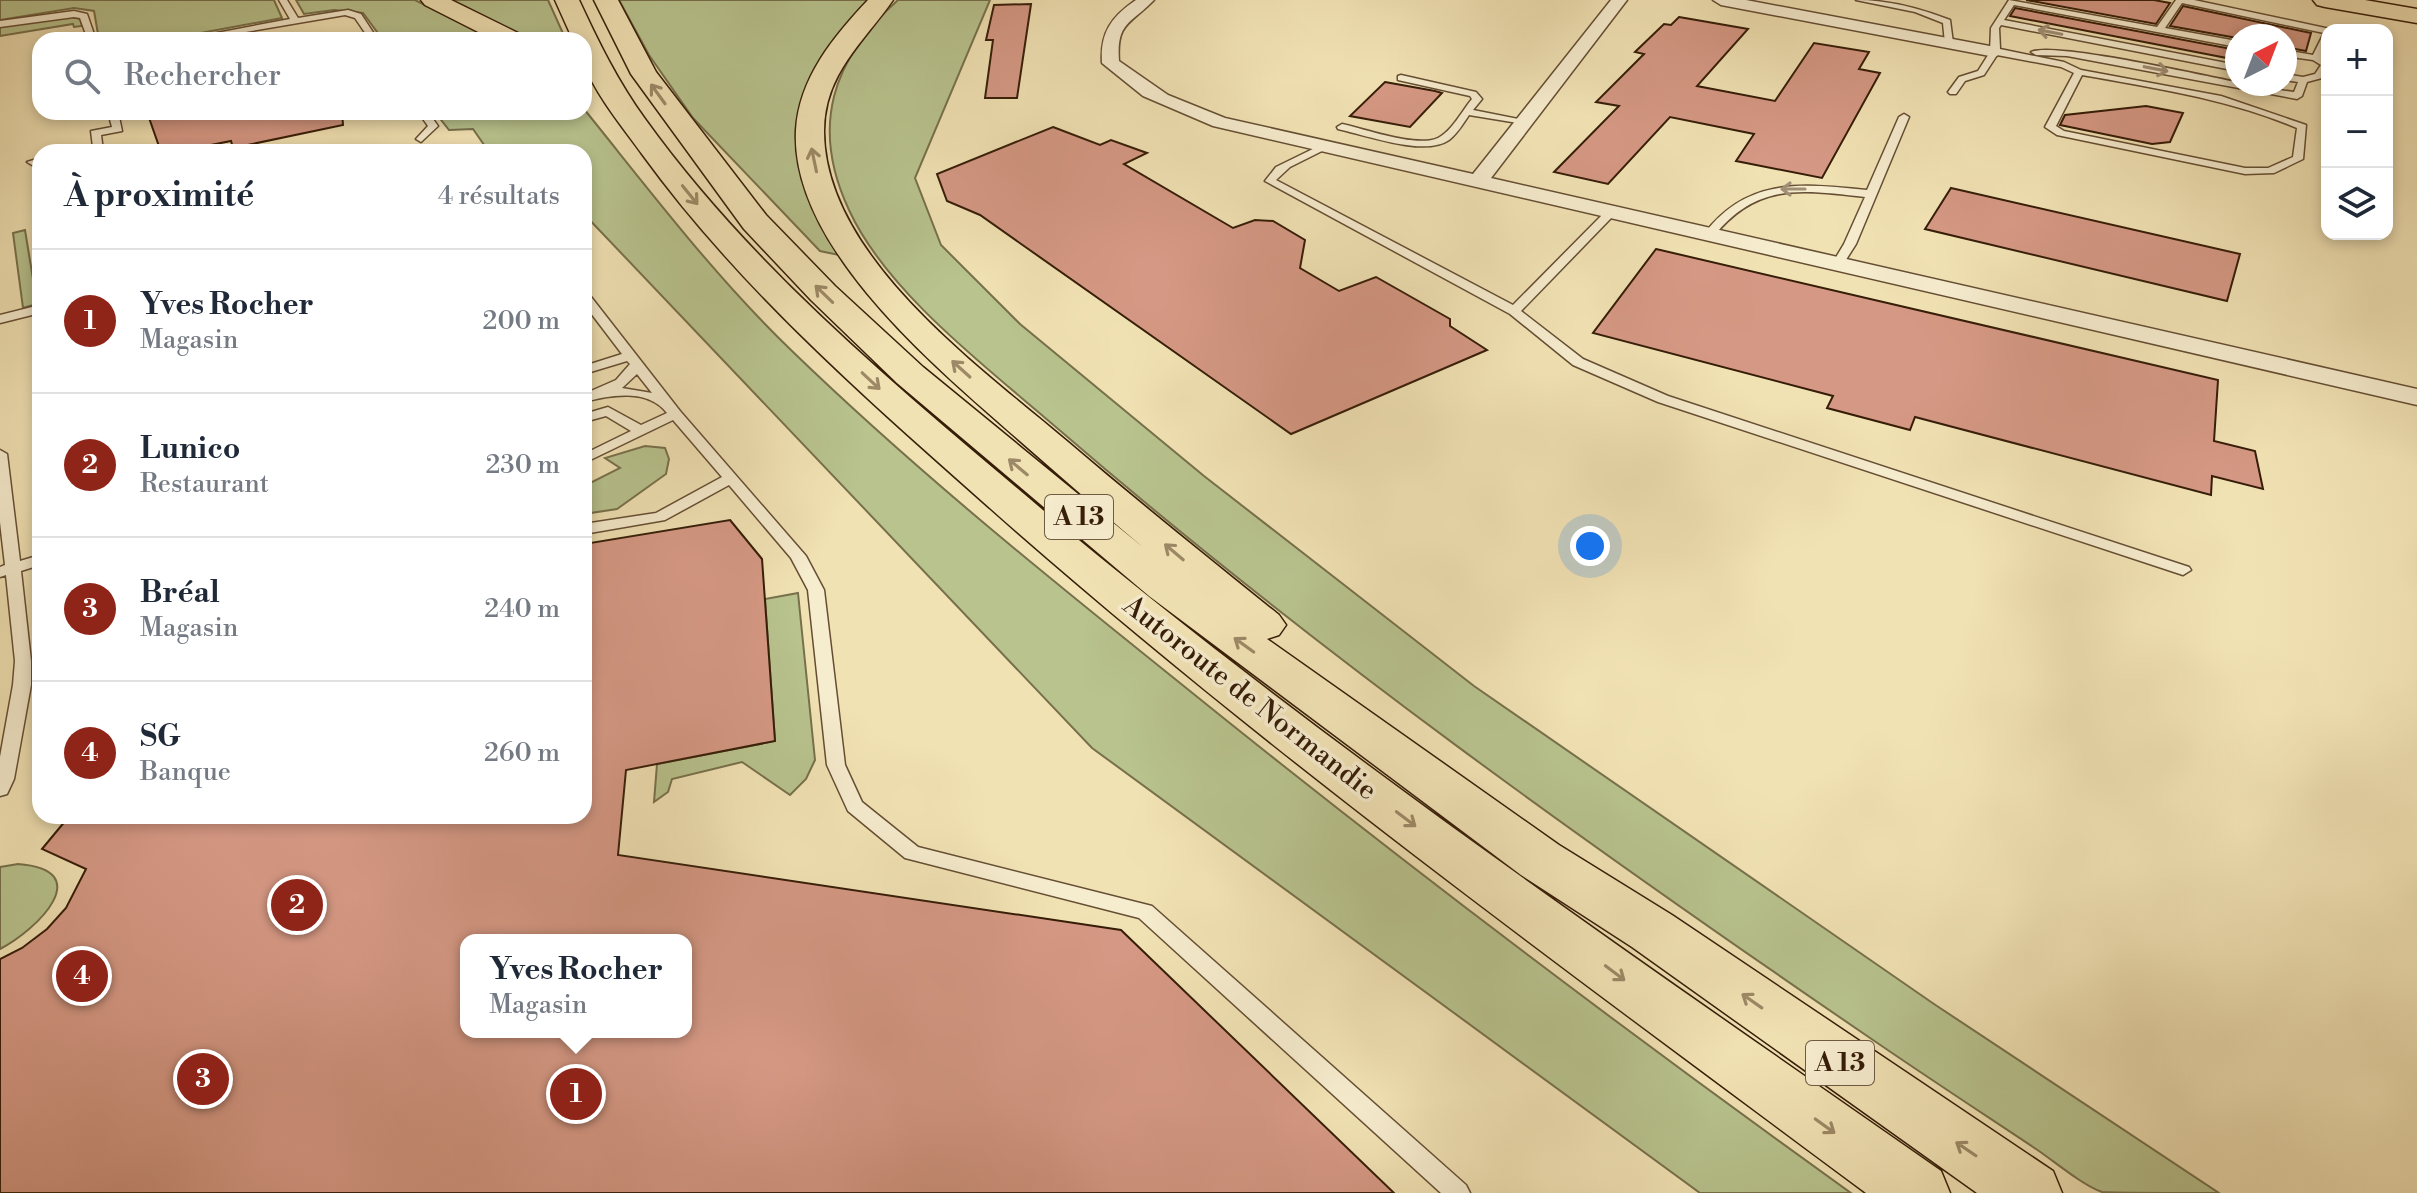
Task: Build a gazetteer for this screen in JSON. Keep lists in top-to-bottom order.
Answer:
{
  "streets": {
    "main road": ["A 13", "Autoroute de Normandie"]
  },
  "crossings": [
    ["A 13", "Autoroute de Normandie"]
  ],
  "north": "top right",
  "page": {
    "map_buttons": ["+", "−"],
    "search": "Rechercher",
    "heading": ["À proximité", "4 résultats"],
    "list": [
      {
        "mark": "1",
        "name": "Yves Rocher",
        "note": "Magasin",
        "value": "200 m"
      },
      {
        "mark": "2",
        "name": "Lunico",
        "note": "Restaurant",
        "value": "230 m"
      },
      {
        "mark": "3",
        "name": "Bréal",
        "note": "Magasin",
        "value": "240 m"
      },
      {
        "mark": "4",
        "name": "SG",
        "note": "Banque",
        "value": "260 m"
      }
    ],
    "pins": [
      "2",
      "4",
      "3",
      "1"
    ],
    "popup": ["Yves Rocher", "Magasin"]
  }
}
